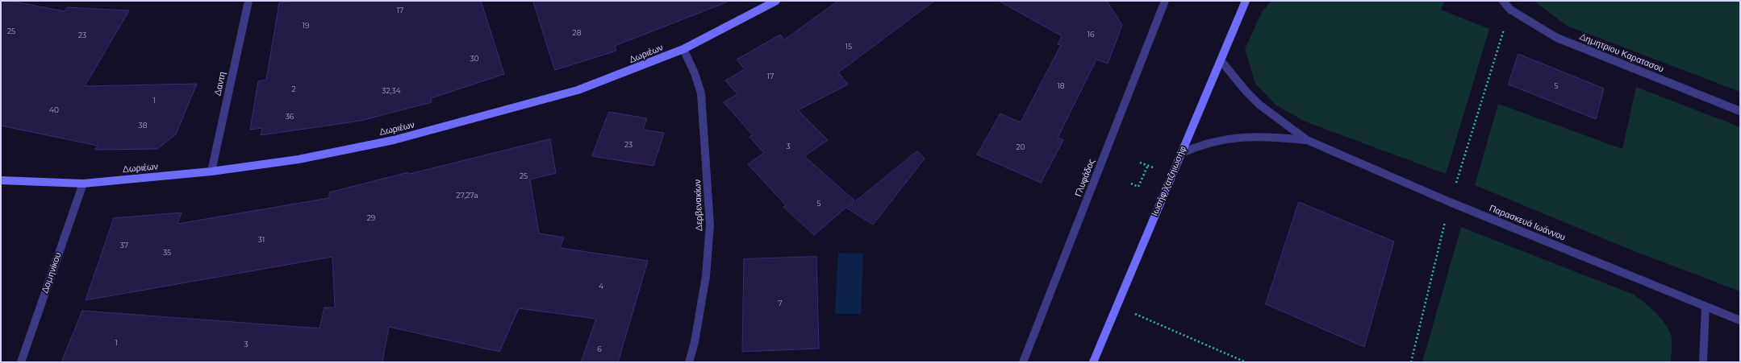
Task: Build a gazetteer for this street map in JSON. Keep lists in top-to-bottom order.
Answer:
{
  "streets": {
    "street": [
      "Δημητριου Καρατασου",
      "Δωριέων",
      "Δαντη",
      "Γλυφάδος",
      "Ιωσήφ Χατζηιωσήφ",
      "Δερβενακίων",
      "Παρασκευά Ιωάννου",
      "Δομηνίκου"
    ]
  },
  "crossings": [
    ["Δωριέων", "Δαντη"],
    ["Δωριέων", "Δερβενακίων"],
    ["Δωριέων", "Δομηνίκου"],
    ["Ιωσήφ Χατζηιωσήφ", "Παρασκευά Ιωάννου"]
  ],
  "house_numbers": [
    "17",
    "19",
    "25",
    "28",
    "16",
    "23",
    "15",
    "30",
    "17",
    "18",
    "5",
    "2",
    "32,34",
    "1",
    "40",
    "36",
    "38",
    "23",
    "3",
    "20",
    "25",
    "27,27a",
    "5",
    "29",
    "31",
    "37",
    "35",
    "4",
    "7",
    "1",
    "3",
    "6"
  ]
}
